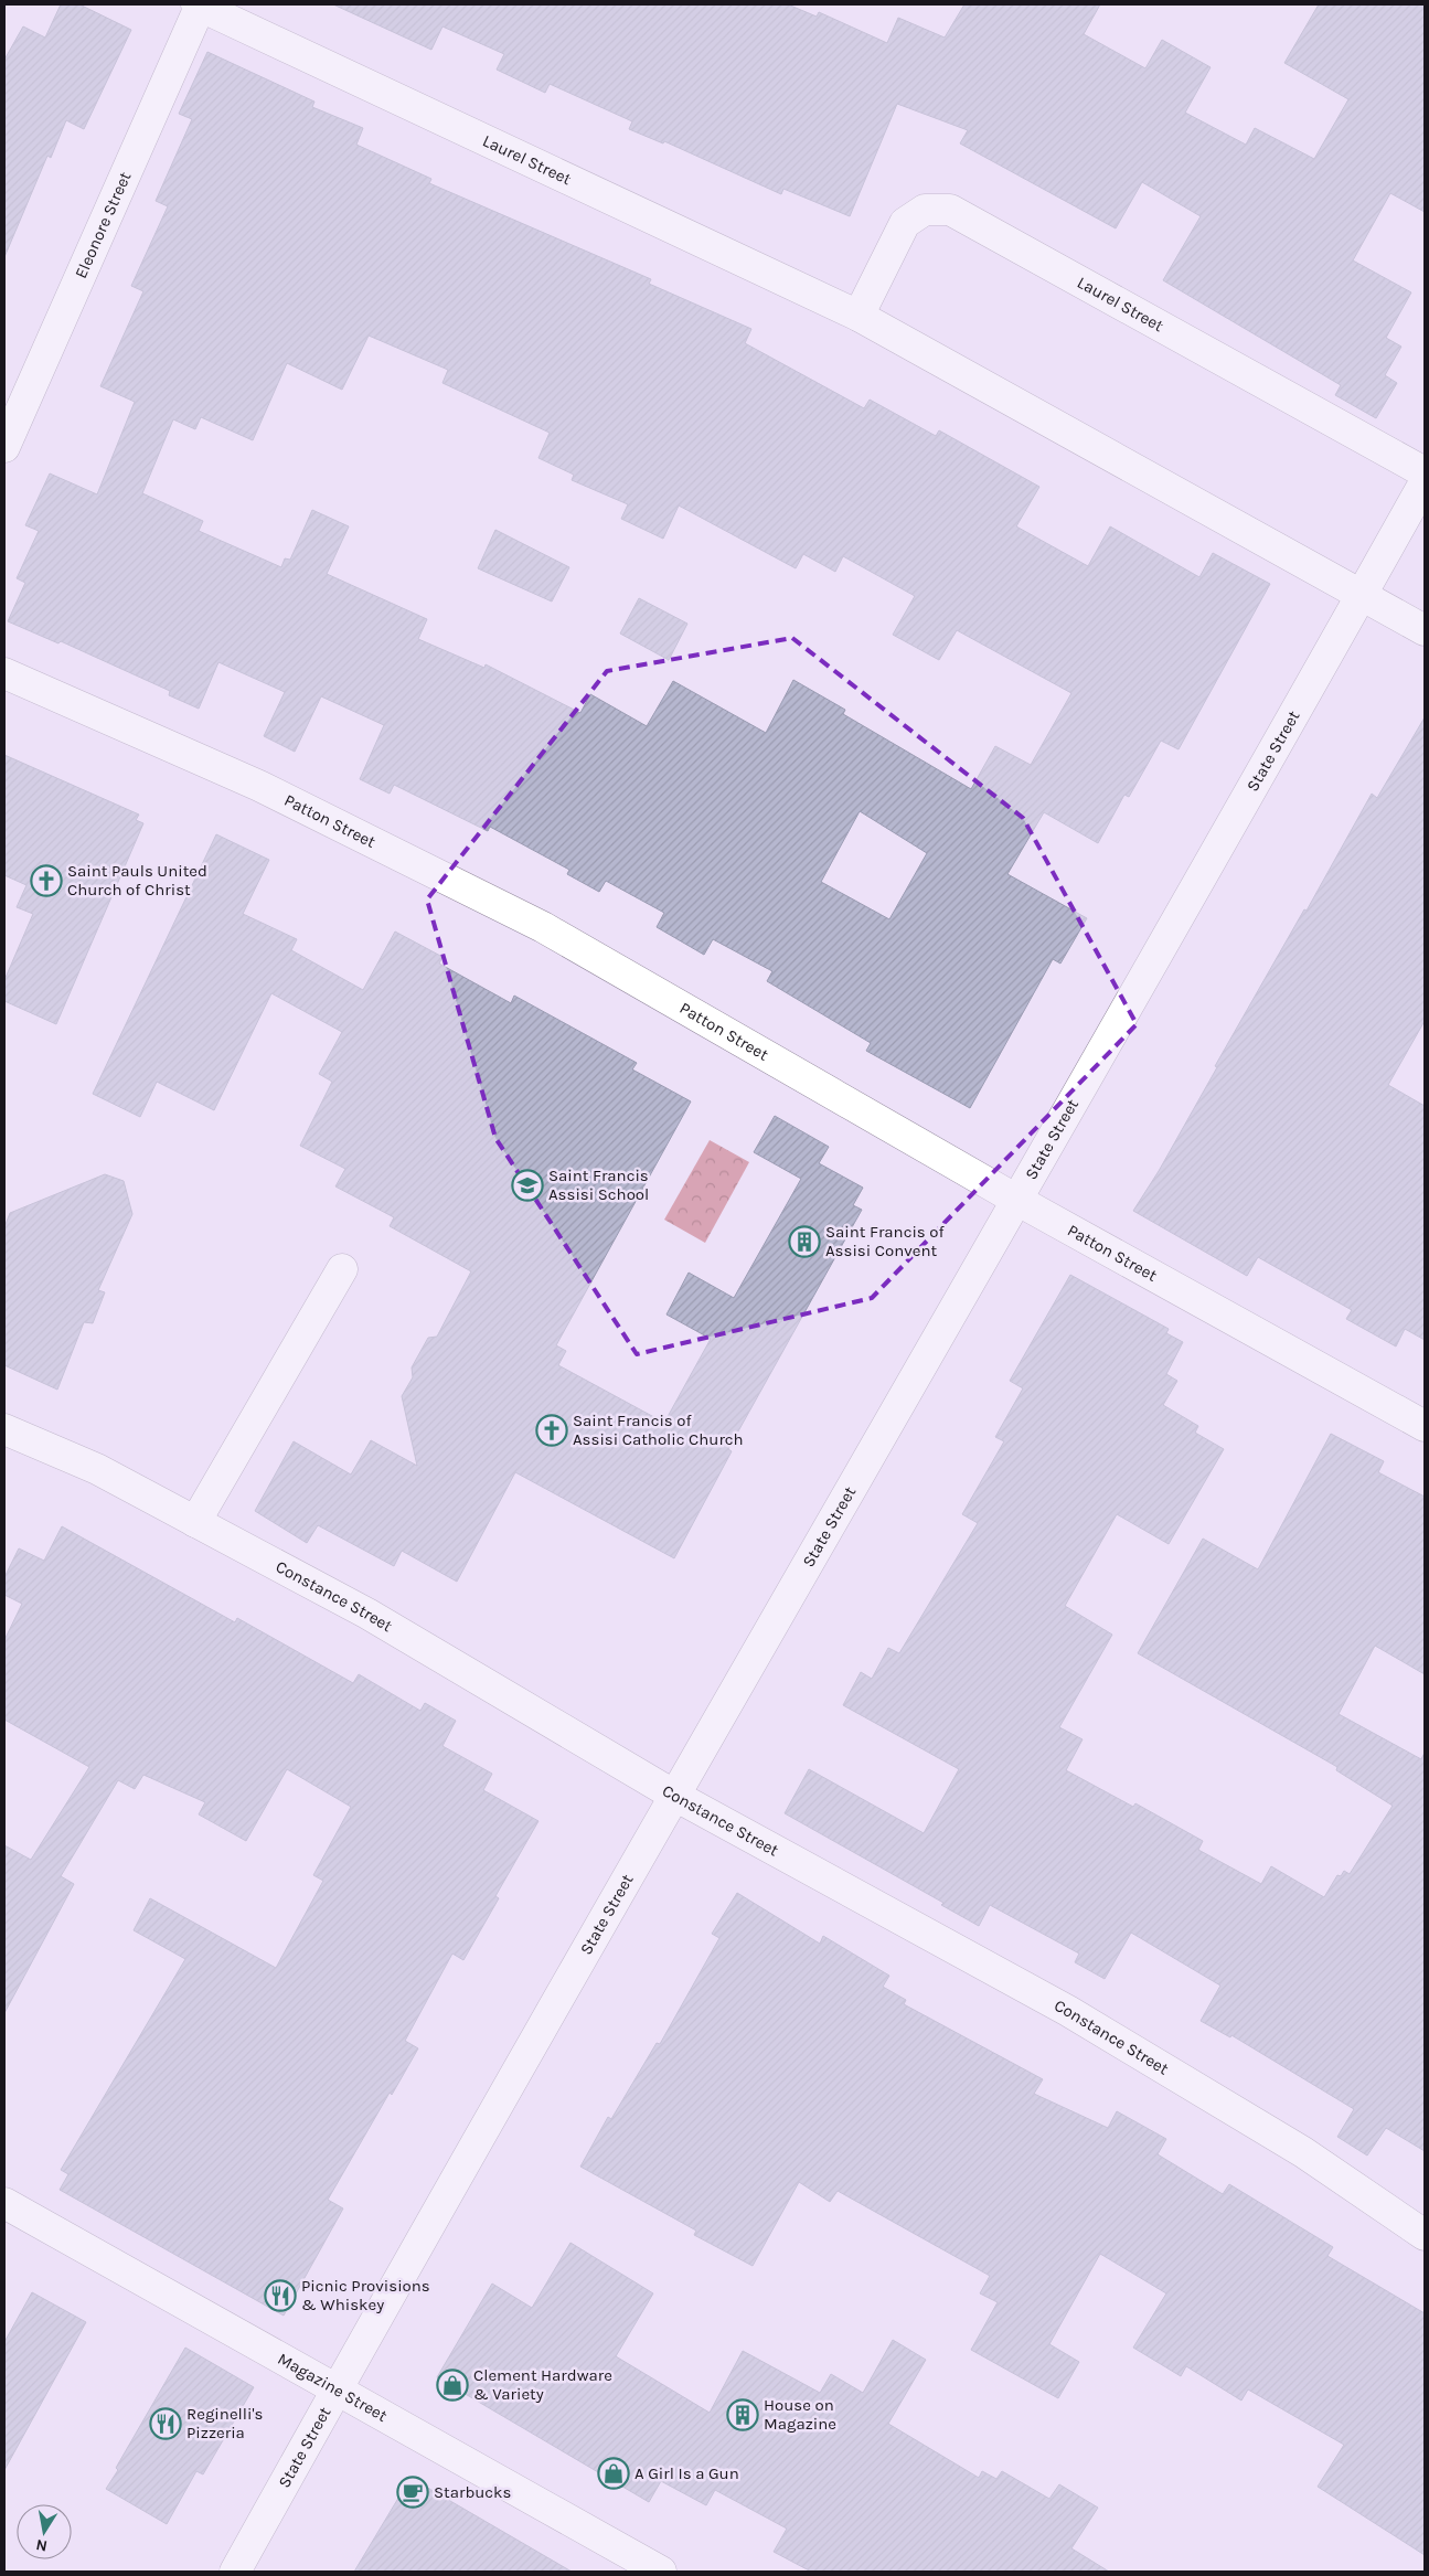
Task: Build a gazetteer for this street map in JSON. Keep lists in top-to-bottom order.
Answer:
{
  "streets": {
    "street": [
      "Laurel Street",
      "Eleonore Street",
      "State Street",
      "Patton Street",
      "Constance Street",
      "Magazine Street"
    ]
  },
  "crossings": [
    ["Laurel Street", "Eleonore Street"],
    ["Laurel Street", "State Street"],
    ["State Street", "Patton Street"],
    ["State Street", "Constance Street"],
    ["State Street", "Magazine Street"]
  ],
  "places": {
    "church": ["Saint Pauls United Church of Christ", "Saint Francis of Assisi Catholic Church"],
    "school or university": ["Saint Francis Assisi School"],
    "building": ["Saint Francis of Assisi Convent", "House on Magazine"],
    "restaurant": ["Picnic Provisions & Whiskey", "Reginelli's Pizzeria"],
    "shop": ["Clement Hardware & Variety", "A Girl Is a Gun"],
    "cafe": ["Starbucks"]
  },
  "north": "bottom"
}
